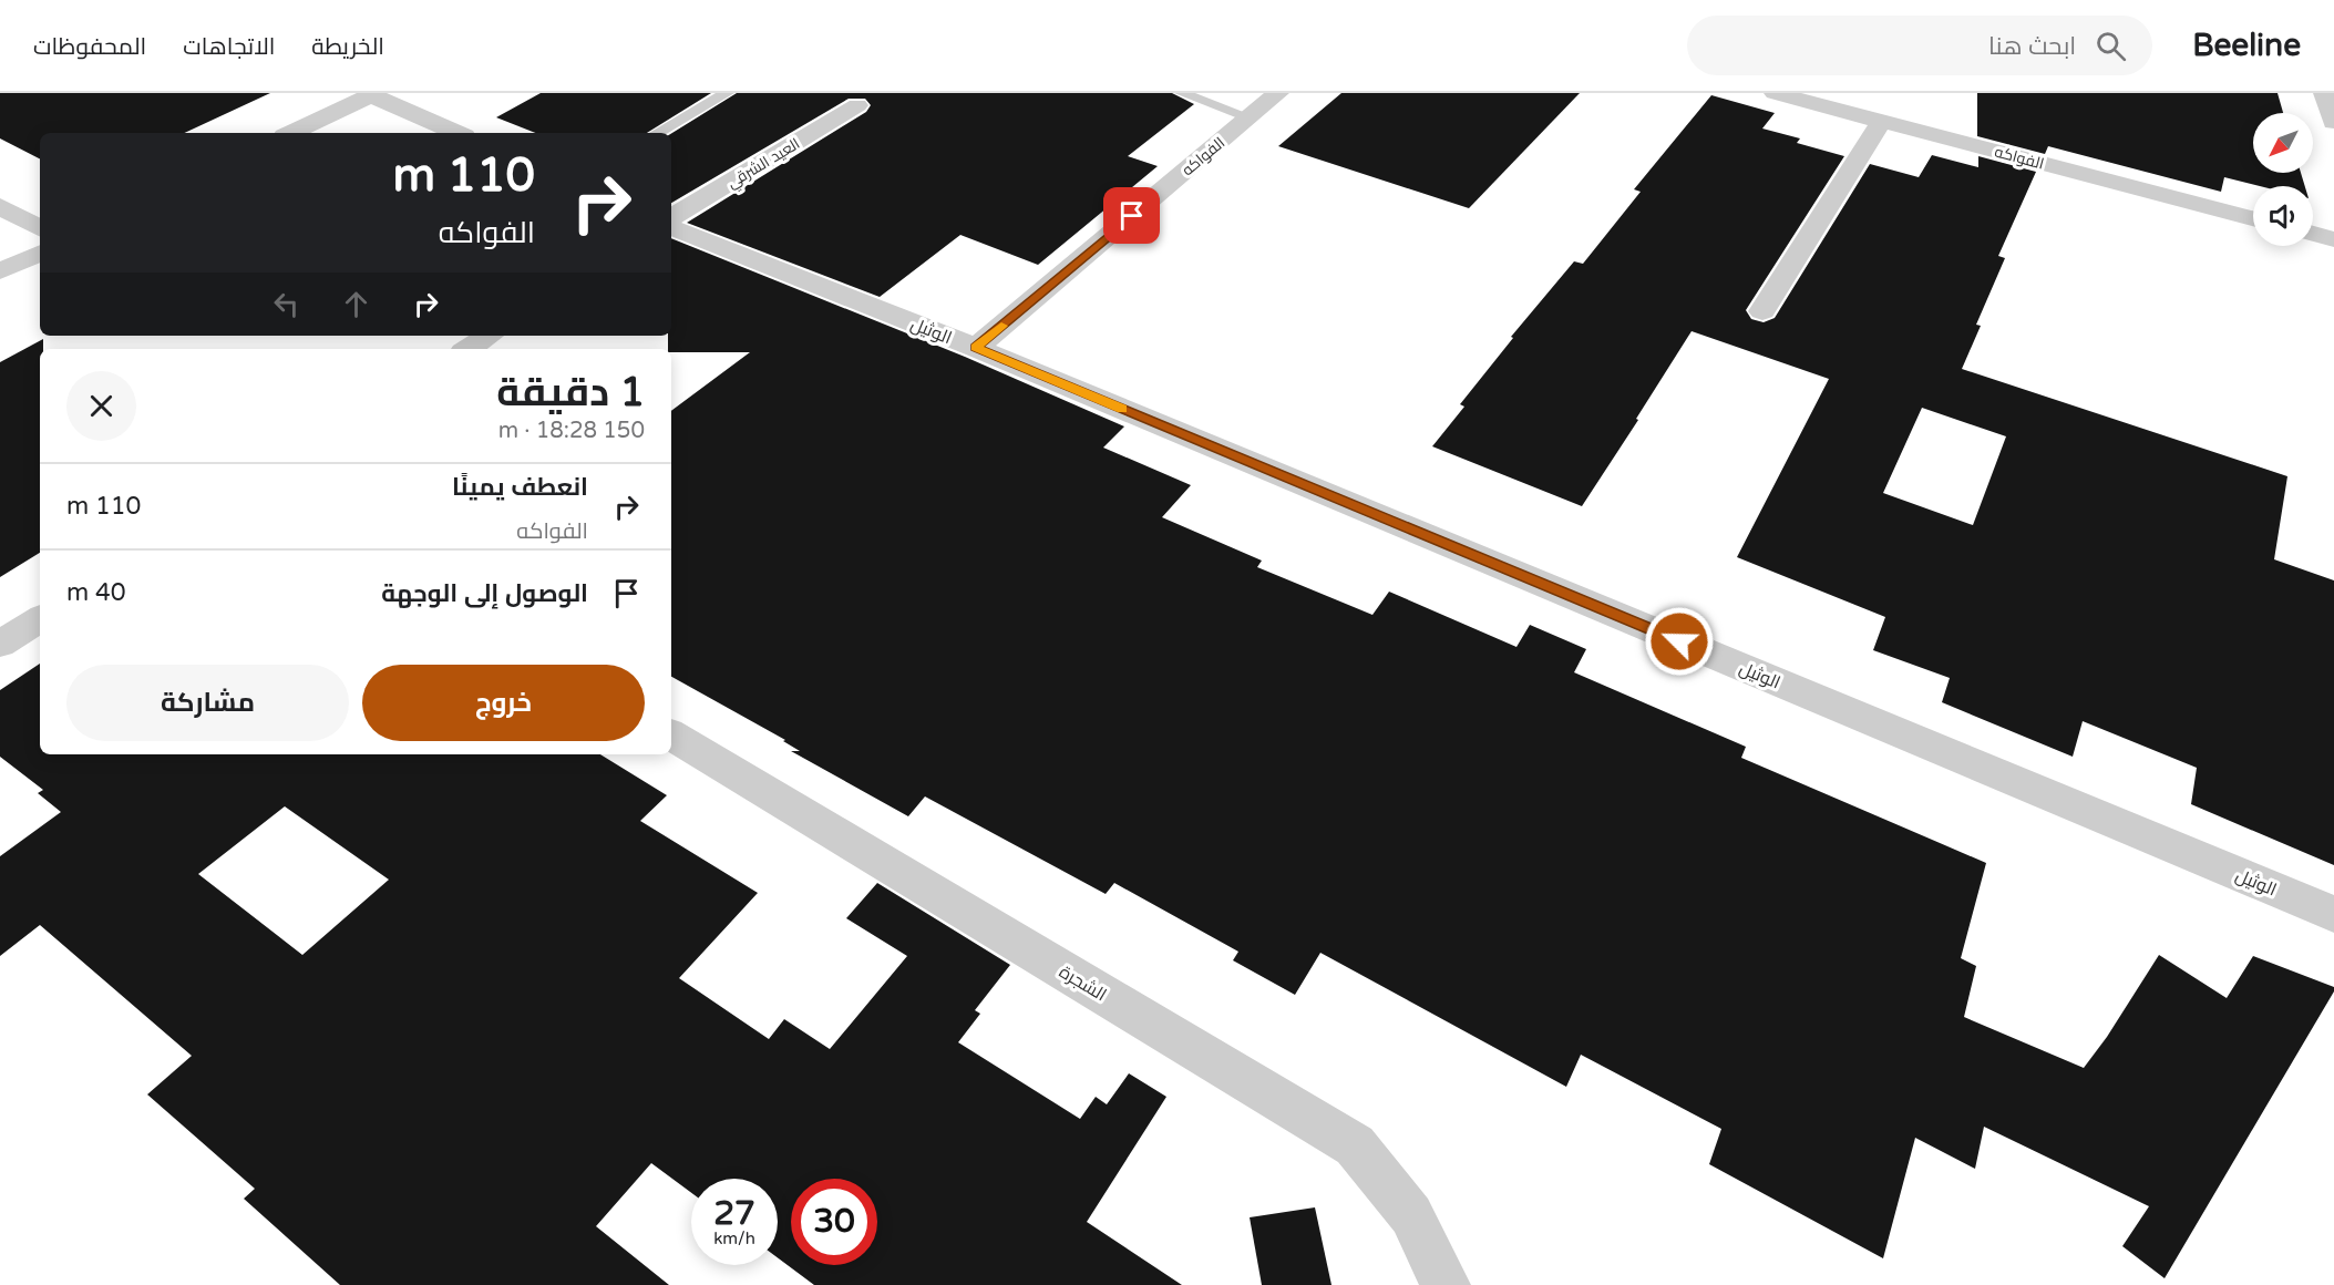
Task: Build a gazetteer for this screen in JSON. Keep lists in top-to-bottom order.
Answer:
{
  "streets": {
    "street": [
      "الفواكه",
      "العيد الشرقي",
      "الوثيل",
      "الشجرة"
    ]
  },
  "crossings": [
    ["الفواكه", "الوثيل"]
  ],
  "north": "bottom left",
  "page": {
    "header": "Beeline",
    "search": "ابحث هنا",
    "nav": ["الخريطة", "الاتجاهات", "المحفوظات"],
    "turn": ["110 m", "الفواكه"],
    "heading": ["1 دقيقة", "150 m · 18:28"],
    "list": [
      {
        "name": "انعطف يمينًا",
        "note": "الفواكه",
        "value": "110 m"
      },
      {
        "name": "الوصول إلى الوجهة",
        "value": "40 m"
      }
    ],
    "buttons": ["خروج", "مشاركة"],
    "speed": "27 km/h",
    "limit": "30"
  }
}
